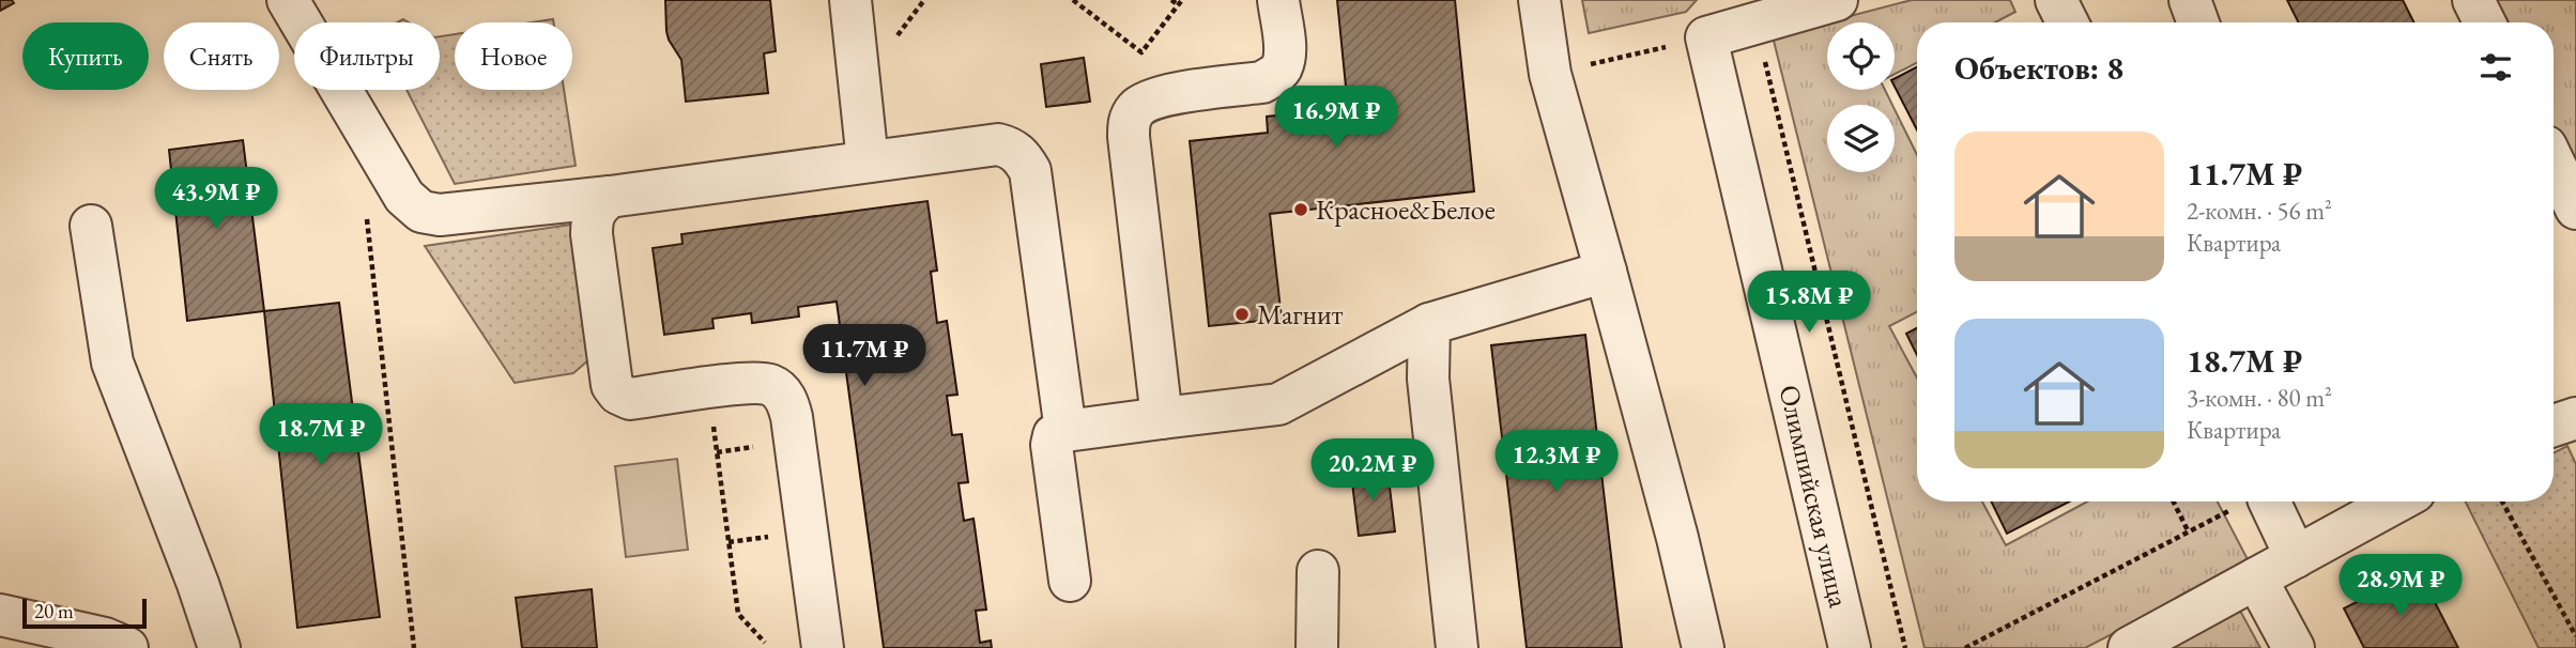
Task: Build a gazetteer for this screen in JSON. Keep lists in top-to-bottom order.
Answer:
{
  "streets": {
    "street": ["Олимпийская улица"]
  },
  "places": ["Красное&Белое", "Магнит"],
  "scale_bar": "20 m",
  "page": {
    "chip": [
      "Купить",
      "Снять",
      "Фильтры",
      "Новое"
    ],
    "heading": "Объектов: 8",
    "price": [
      "16.9M ₽",
      "43.9M ₽",
      "15.8M ₽",
      "11.7M ₽",
      "18.7M ₽",
      "12.3M ₽",
      "20.2M ₽",
      "28.9M ₽"
    ],
    "list": [
      {
        "name": "11.7M ₽",
        "note": "2-комн. · 56 m² · Квартира"
      },
      {
        "name": "18.7M ₽",
        "note": "3-комн. · 80 m² · Квартира"
      }
    ],
    "scale": "20 m"
  }
}
